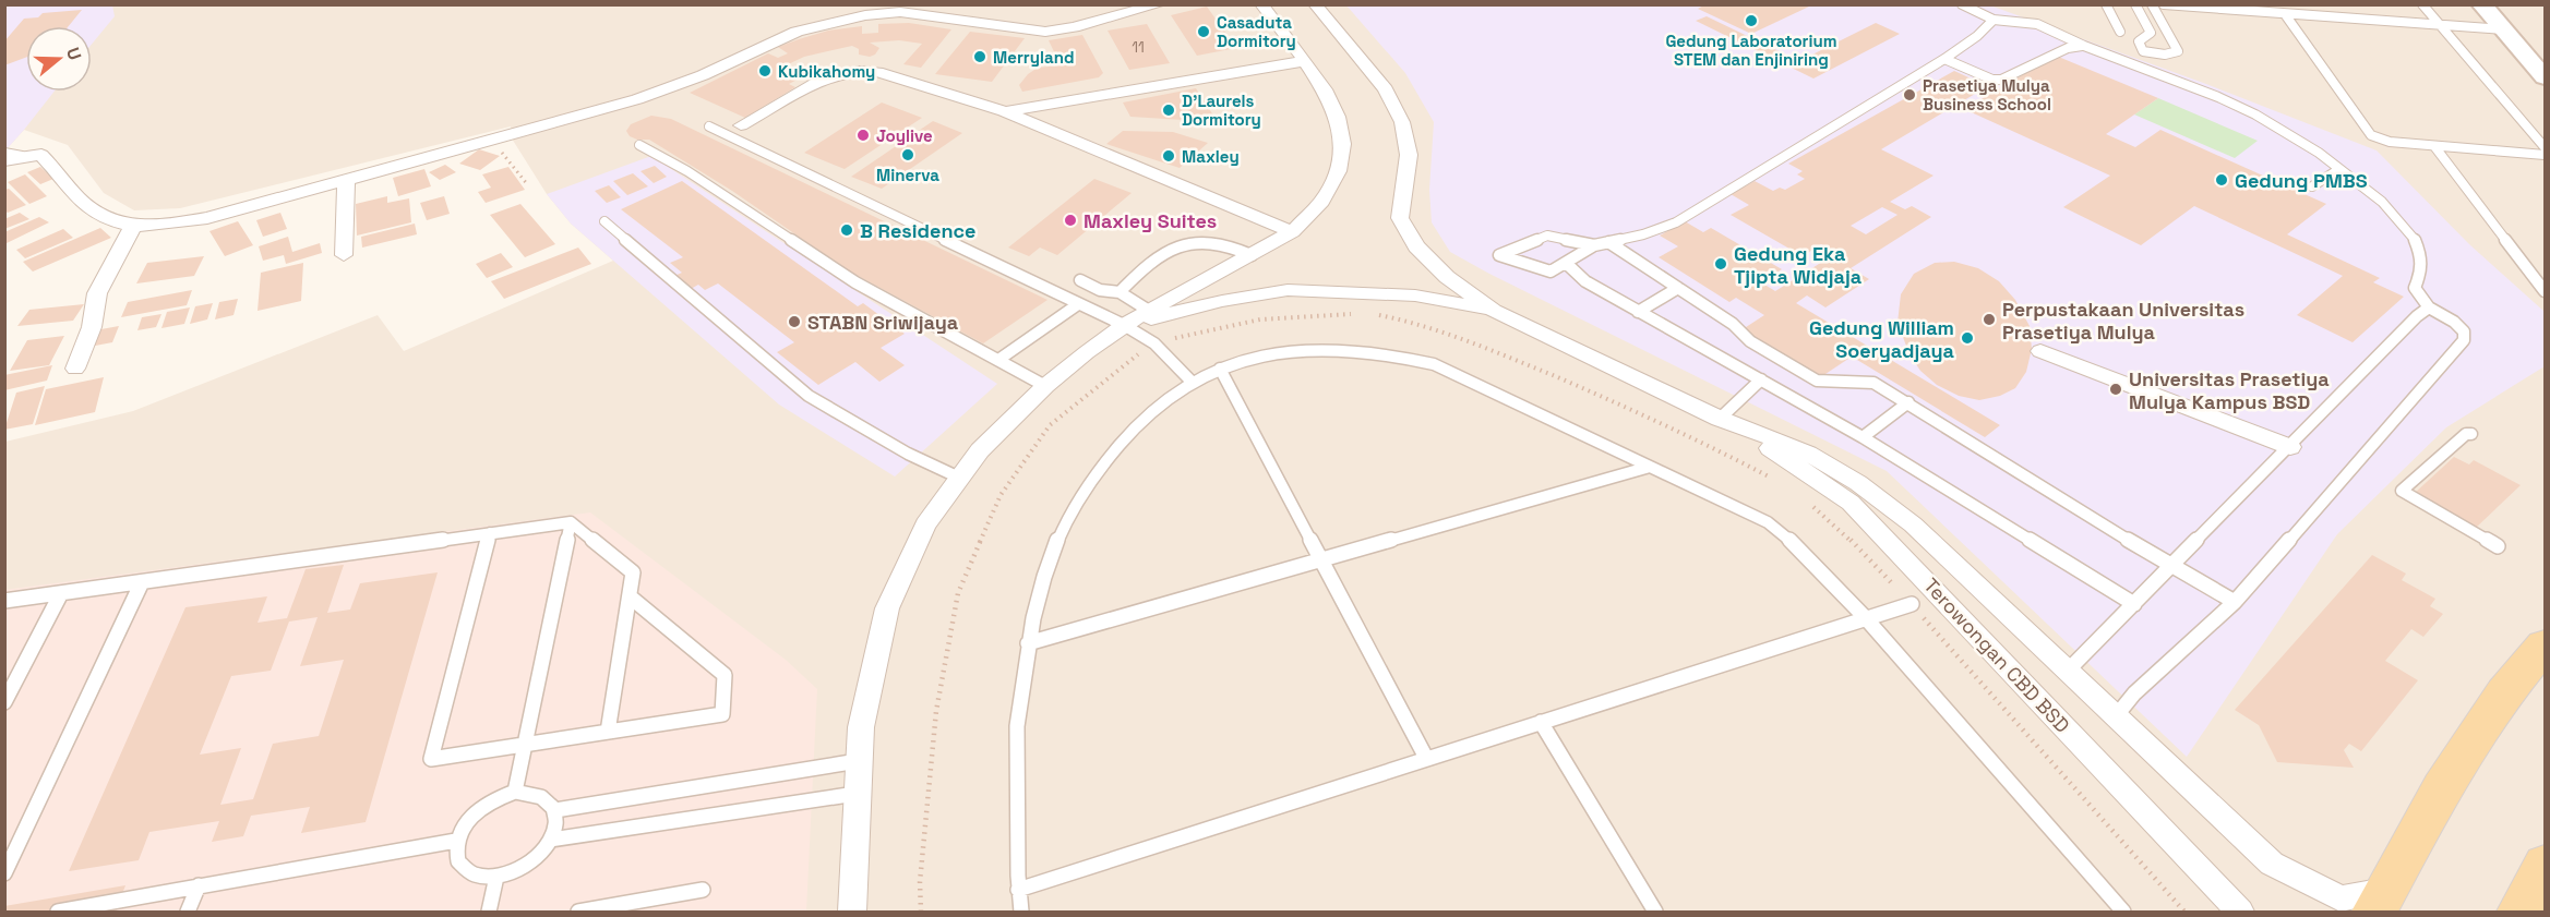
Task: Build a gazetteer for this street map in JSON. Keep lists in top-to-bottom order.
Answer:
{
  "streets": {
    "street": ["Terowongan CBD BSD"]
  },
  "places": [
    "Gedung Laboratorium STEM dan Enjiniring",
    "Casaduta Dormitory",
    "Merryland",
    "Kubikahomy",
    "Prasetiya Mulya Business School",
    "D'Laurels Dormitory",
    "Joylive",
    "Minerva",
    "Maxley",
    "Gedung PMBS",
    "Maxley Suites",
    "B Residence",
    "Gedung Eka Tjipta Widjaja",
    "Perpustakaan Universitas Prasetiya Mulya",
    "STABN Sriwijaya",
    "Gedung William Soeryadjaya",
    "Universitas Prasetiya Mulya Kampus BSD"
  ],
  "house_numbers": ["11"],
  "north": "right"
}
